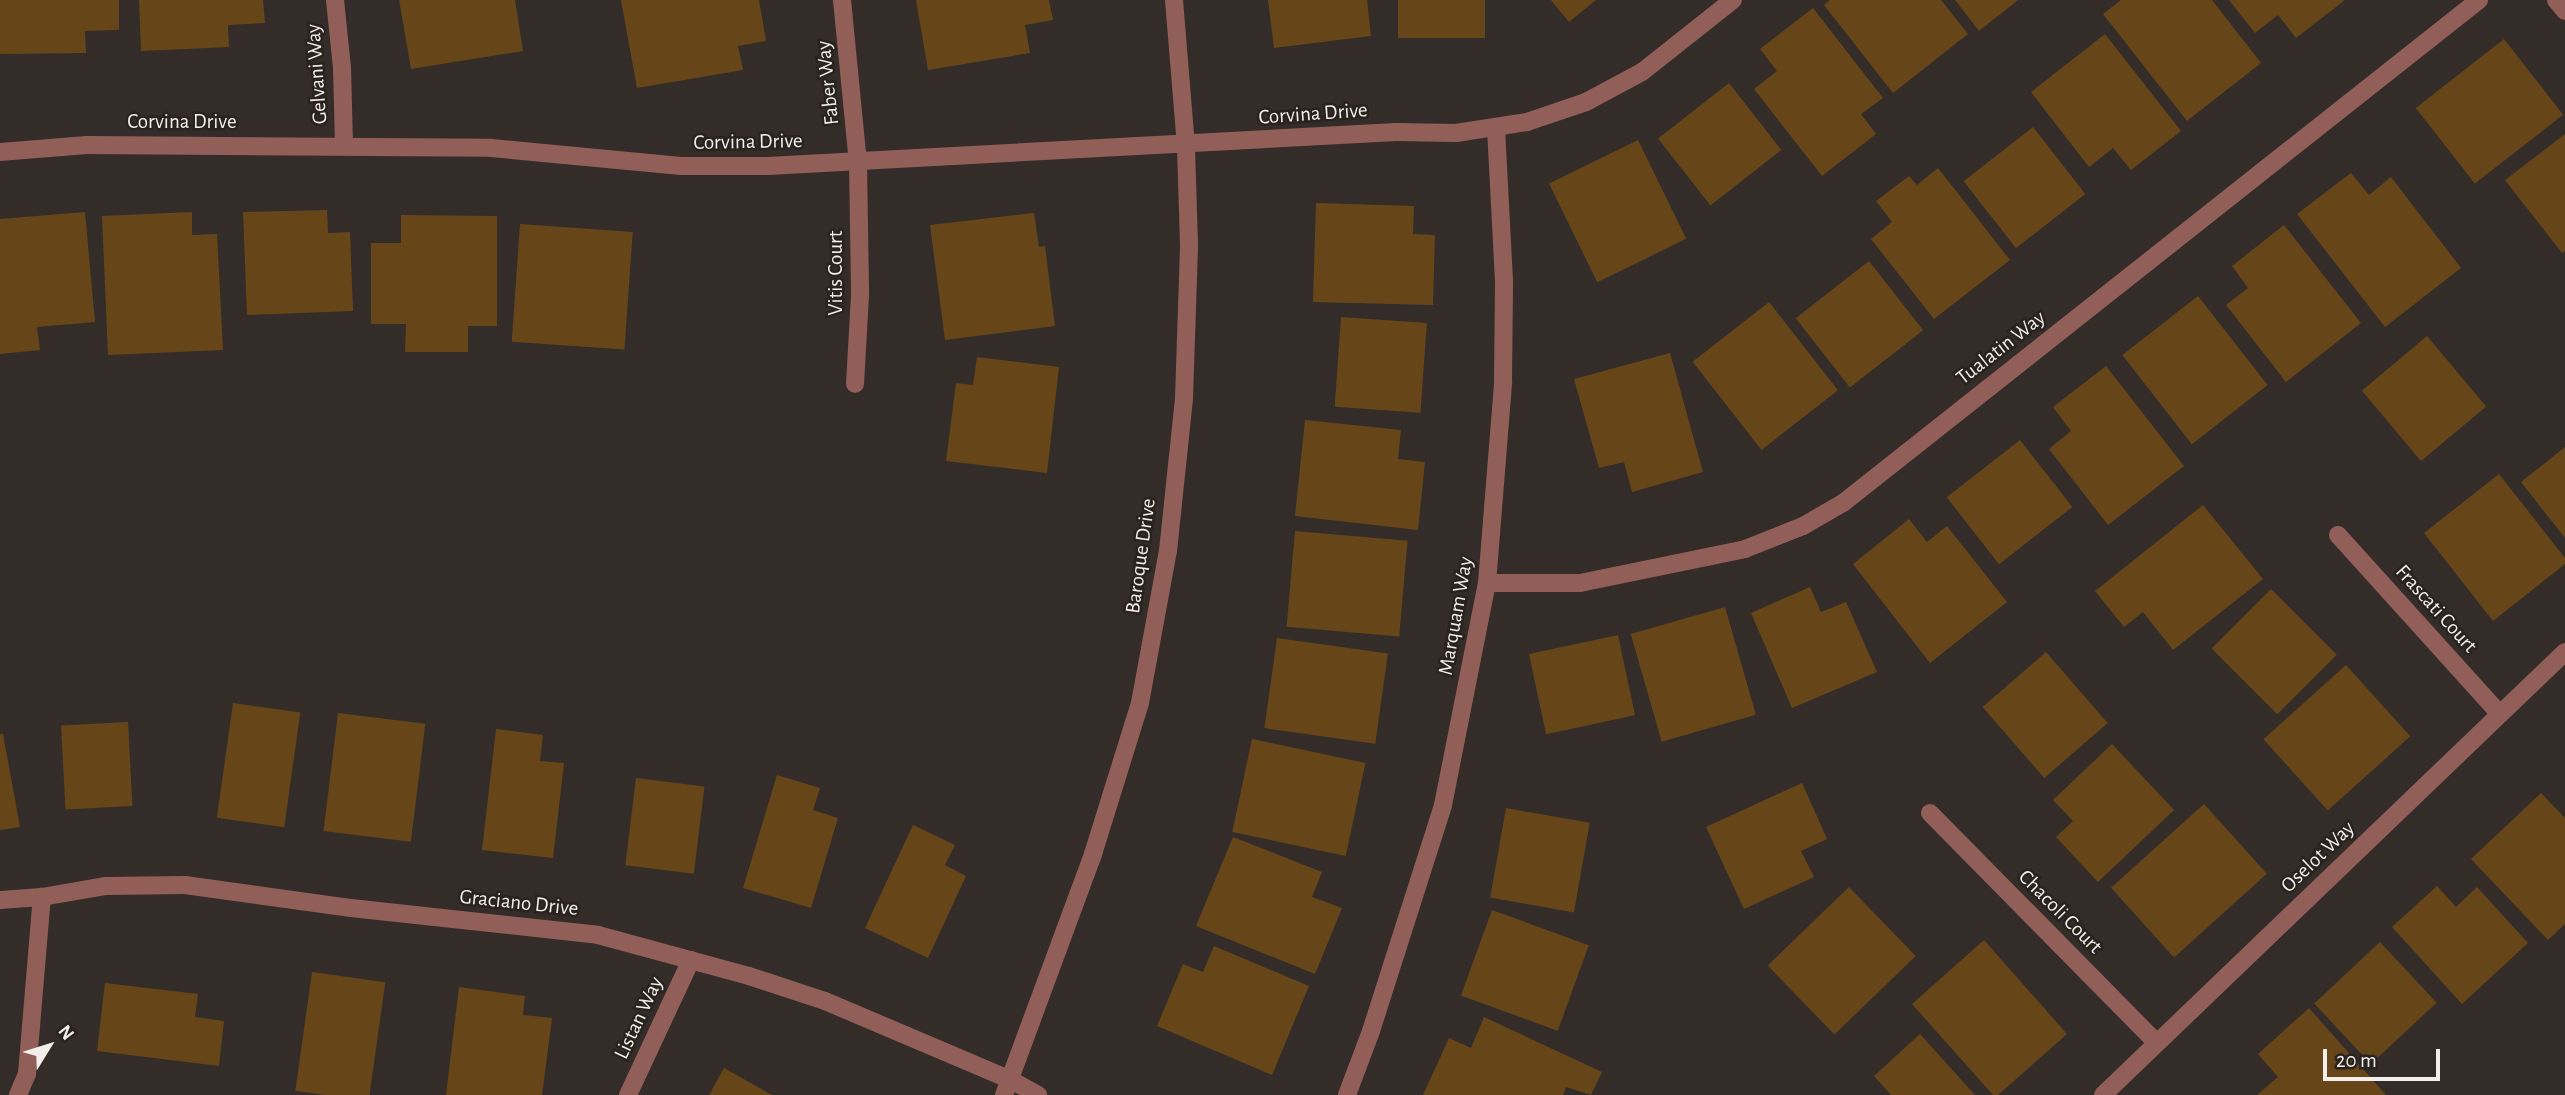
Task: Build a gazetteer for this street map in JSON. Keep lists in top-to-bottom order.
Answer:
{
  "streets": {
    "street": [
      "Gelvani Way",
      "Faber Way",
      "Corvina Drive",
      "Vitis Court",
      "Tualatin Way",
      "Baroque Drive",
      "Frascati Court",
      "Marquam Way",
      "Oselot Way",
      "Graciano Drive",
      "Chacoli Court",
      "Listan Way"
    ]
  },
  "crossings": [
    ["Gelvani Way", "Corvina Drive"],
    ["Faber Way", "Corvina Drive"],
    ["Faber Way", "Vitis Court"],
    ["Corvina Drive", "Vitis Court"],
    ["Corvina Drive", "Baroque Drive"],
    ["Corvina Drive", "Marquam Way"],
    ["Tualatin Way", "Marquam Way"],
    ["Baroque Drive", "Graciano Drive"],
    ["Frascati Court", "Oselot Way"],
    ["Oselot Way", "Chacoli Court"],
    ["Graciano Drive", "Listan Way"]
  ],
  "scale_bar": "20 m",
  "north": "top right"
}
